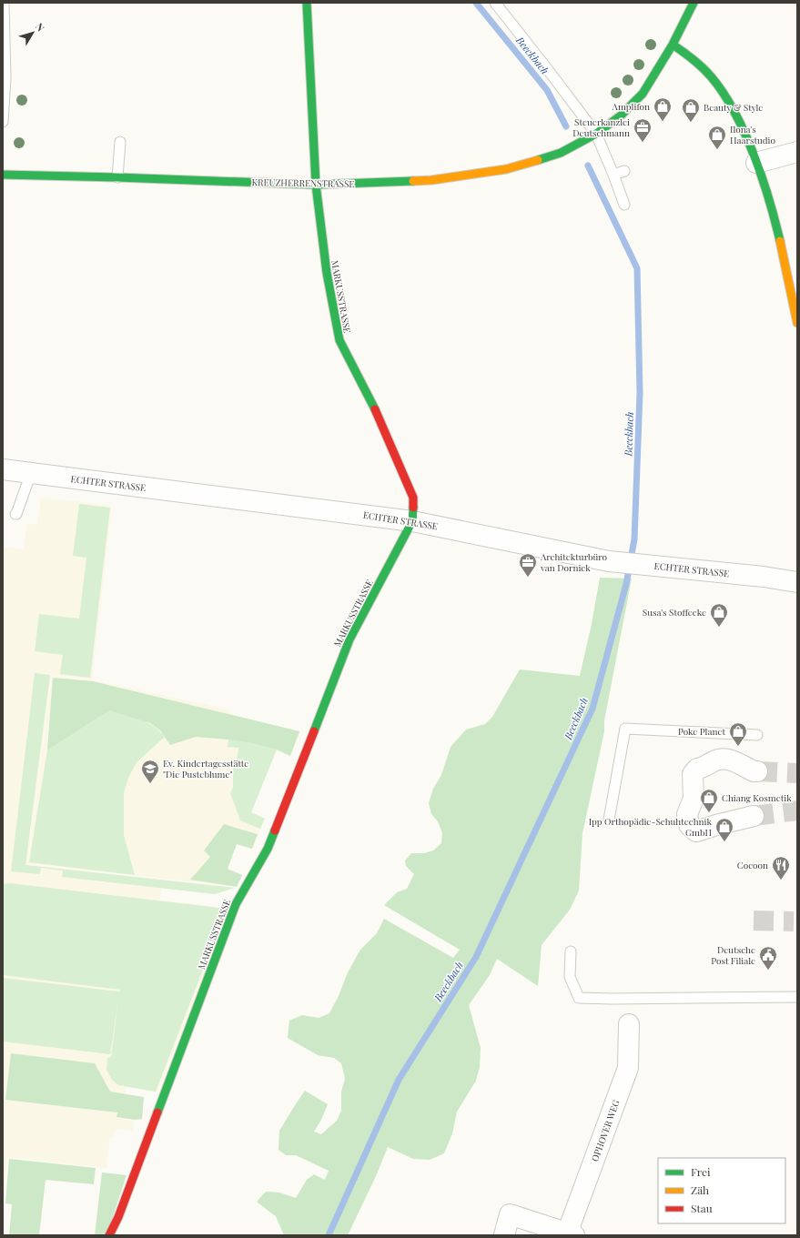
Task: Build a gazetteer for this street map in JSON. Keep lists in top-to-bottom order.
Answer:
{
  "streets": {
    "street": [
      "KREUZHERRENSTRASSE",
      "MARKUSSTRASSE",
      "ECHTER STRASSE",
      "OPHOVER WEG"
    ]
  },
  "crossings": [
    ["KREUZHERRENSTRASSE", "MARKUSSTRASSE"],
    ["MARKUSSTRASSE", "ECHTER STRASSE"]
  ],
  "water": ["Beeckbach"],
  "places": {
    "shop": [
      "Amplifon",
      "Beauty & Style",
      "Ilona's Haarstudio",
      "Susa's Stoffecke",
      "Poke Planet",
      "Chiang Kosmetik",
      "Ipp Orthopädie-Schuhtechnik GmbH"
    ],
    "office": ["Steuerkanzlei Deutschmann", "Architekturbüro van Dornick"],
    "school or university": ["Ev. Kindertagesstätte \"Die Pusteblume\""],
    "restaurant": ["Cocoon"],
    "public building": ["Deutsche Post Filiale"]
  },
  "legend": ["Frei", "Zäh", "Stau"],
  "north": "top right"
}
